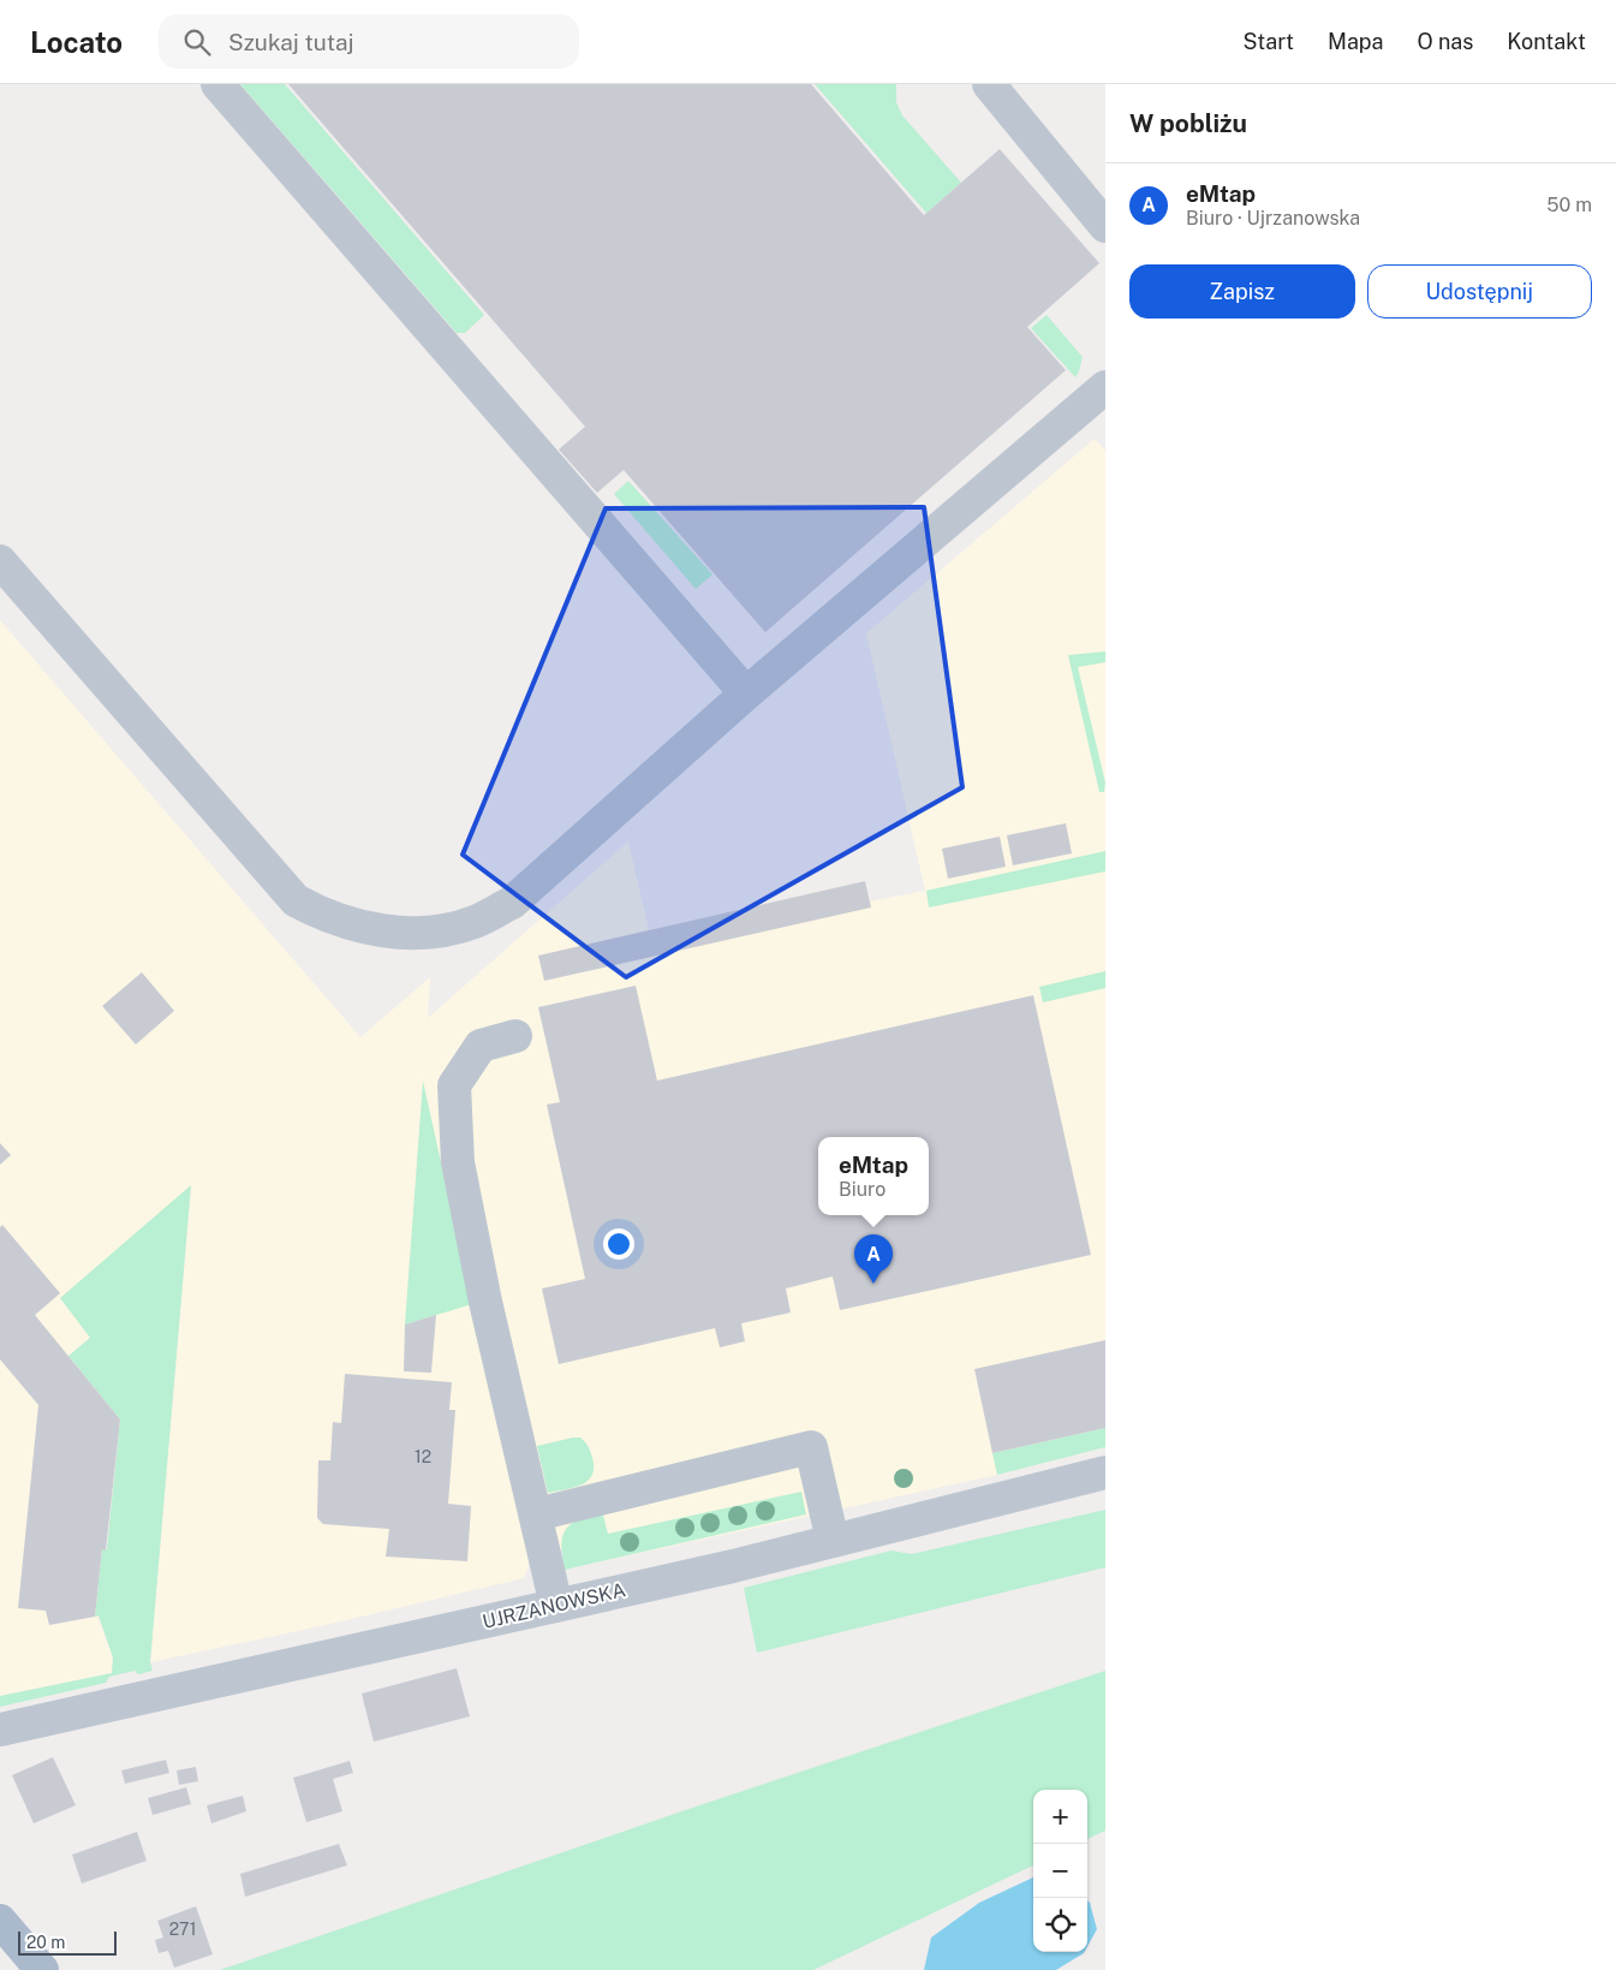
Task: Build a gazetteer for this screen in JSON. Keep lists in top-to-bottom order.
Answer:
{
  "streets": {
    "street": ["UJRZANOWSKA"]
  },
  "house_numbers": ["12", "271"],
  "scale_bar": "20 m",
  "page": {
    "header": "Locato",
    "search": "Szukaj tutaj",
    "nav": [
      "Start",
      "Mapa",
      "O nas",
      "Kontakt"
    ],
    "heading": "W pobliżu",
    "list": [
      {
        "mark": "A",
        "name": "eMtap",
        "note": "Biuro · Ujrzanowska",
        "value": "50 m"
      }
    ],
    "buttons": ["Zapisz", "Udostępnij"],
    "popup": ["eMtap", "Biuro"],
    "pins": "A",
    "map_buttons": ["+", "−"],
    "scale": "20 m"
  }
}
